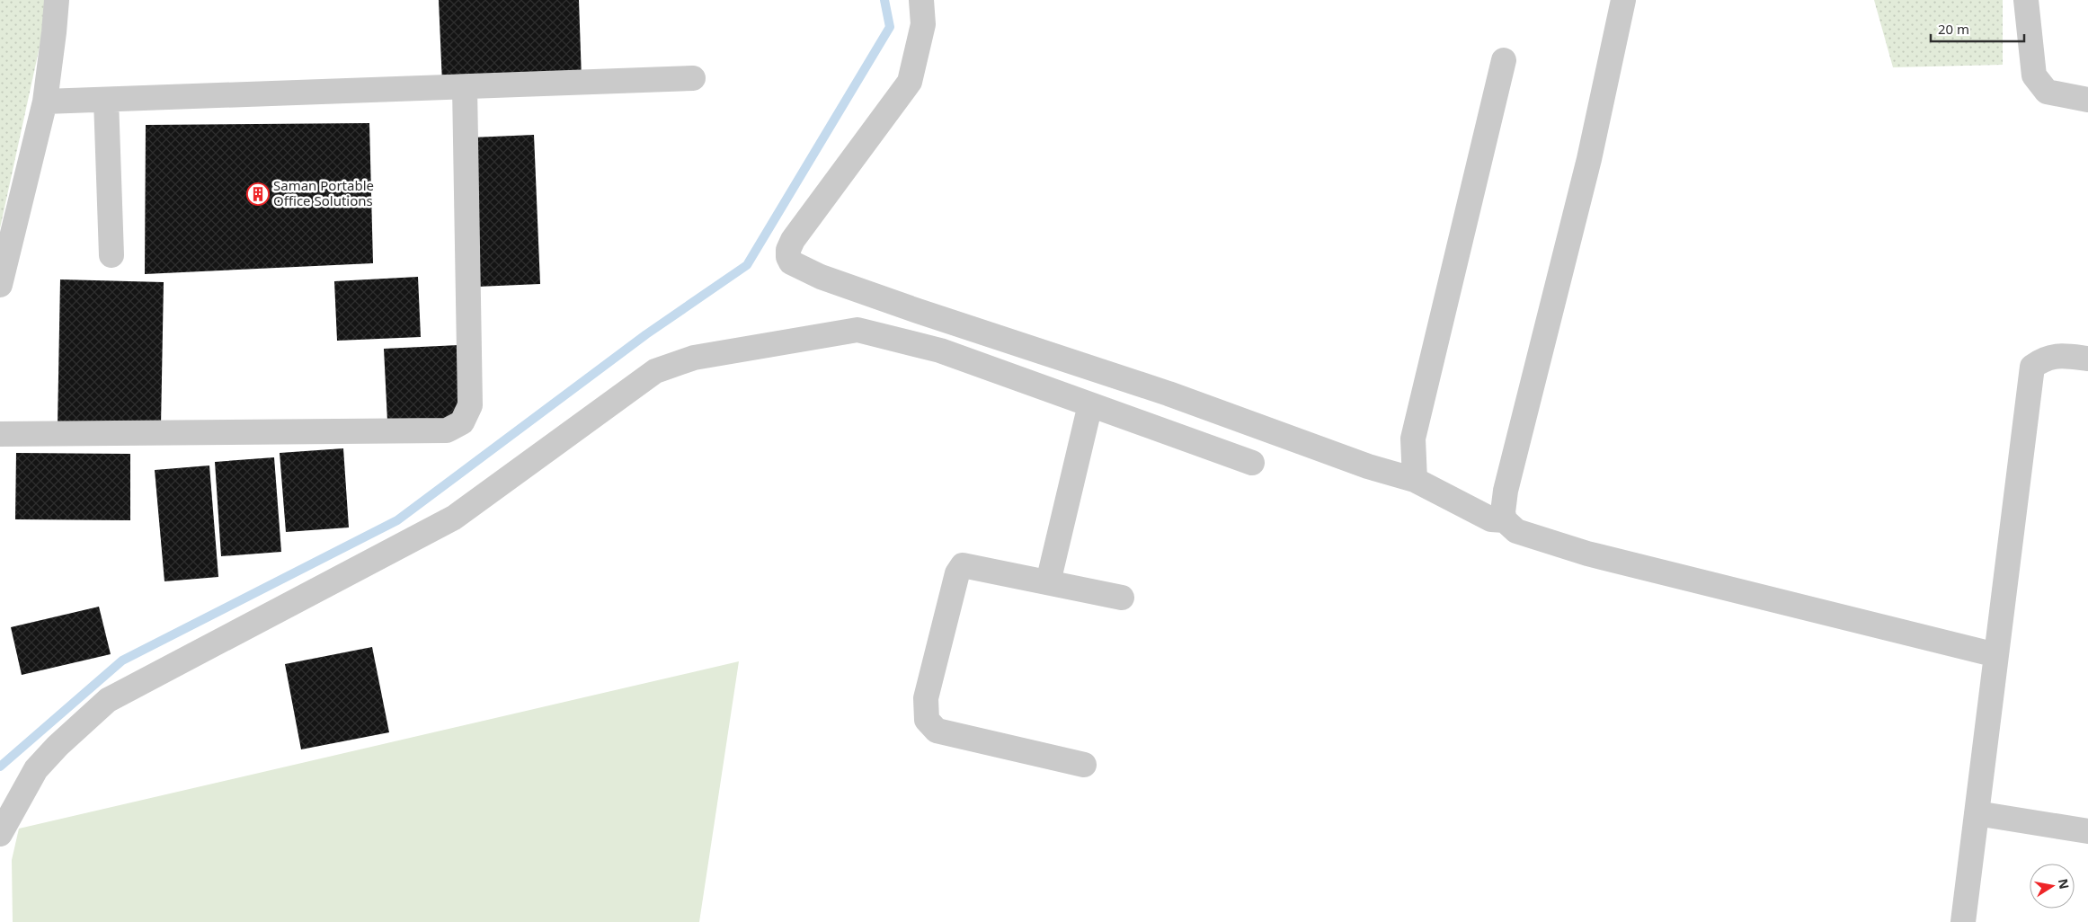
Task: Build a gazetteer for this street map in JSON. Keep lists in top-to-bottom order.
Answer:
{
  "places": {
    "building": ["Saman Portable Office Solutions"]
  },
  "scale_bar": "20 m",
  "north": "right"
}
